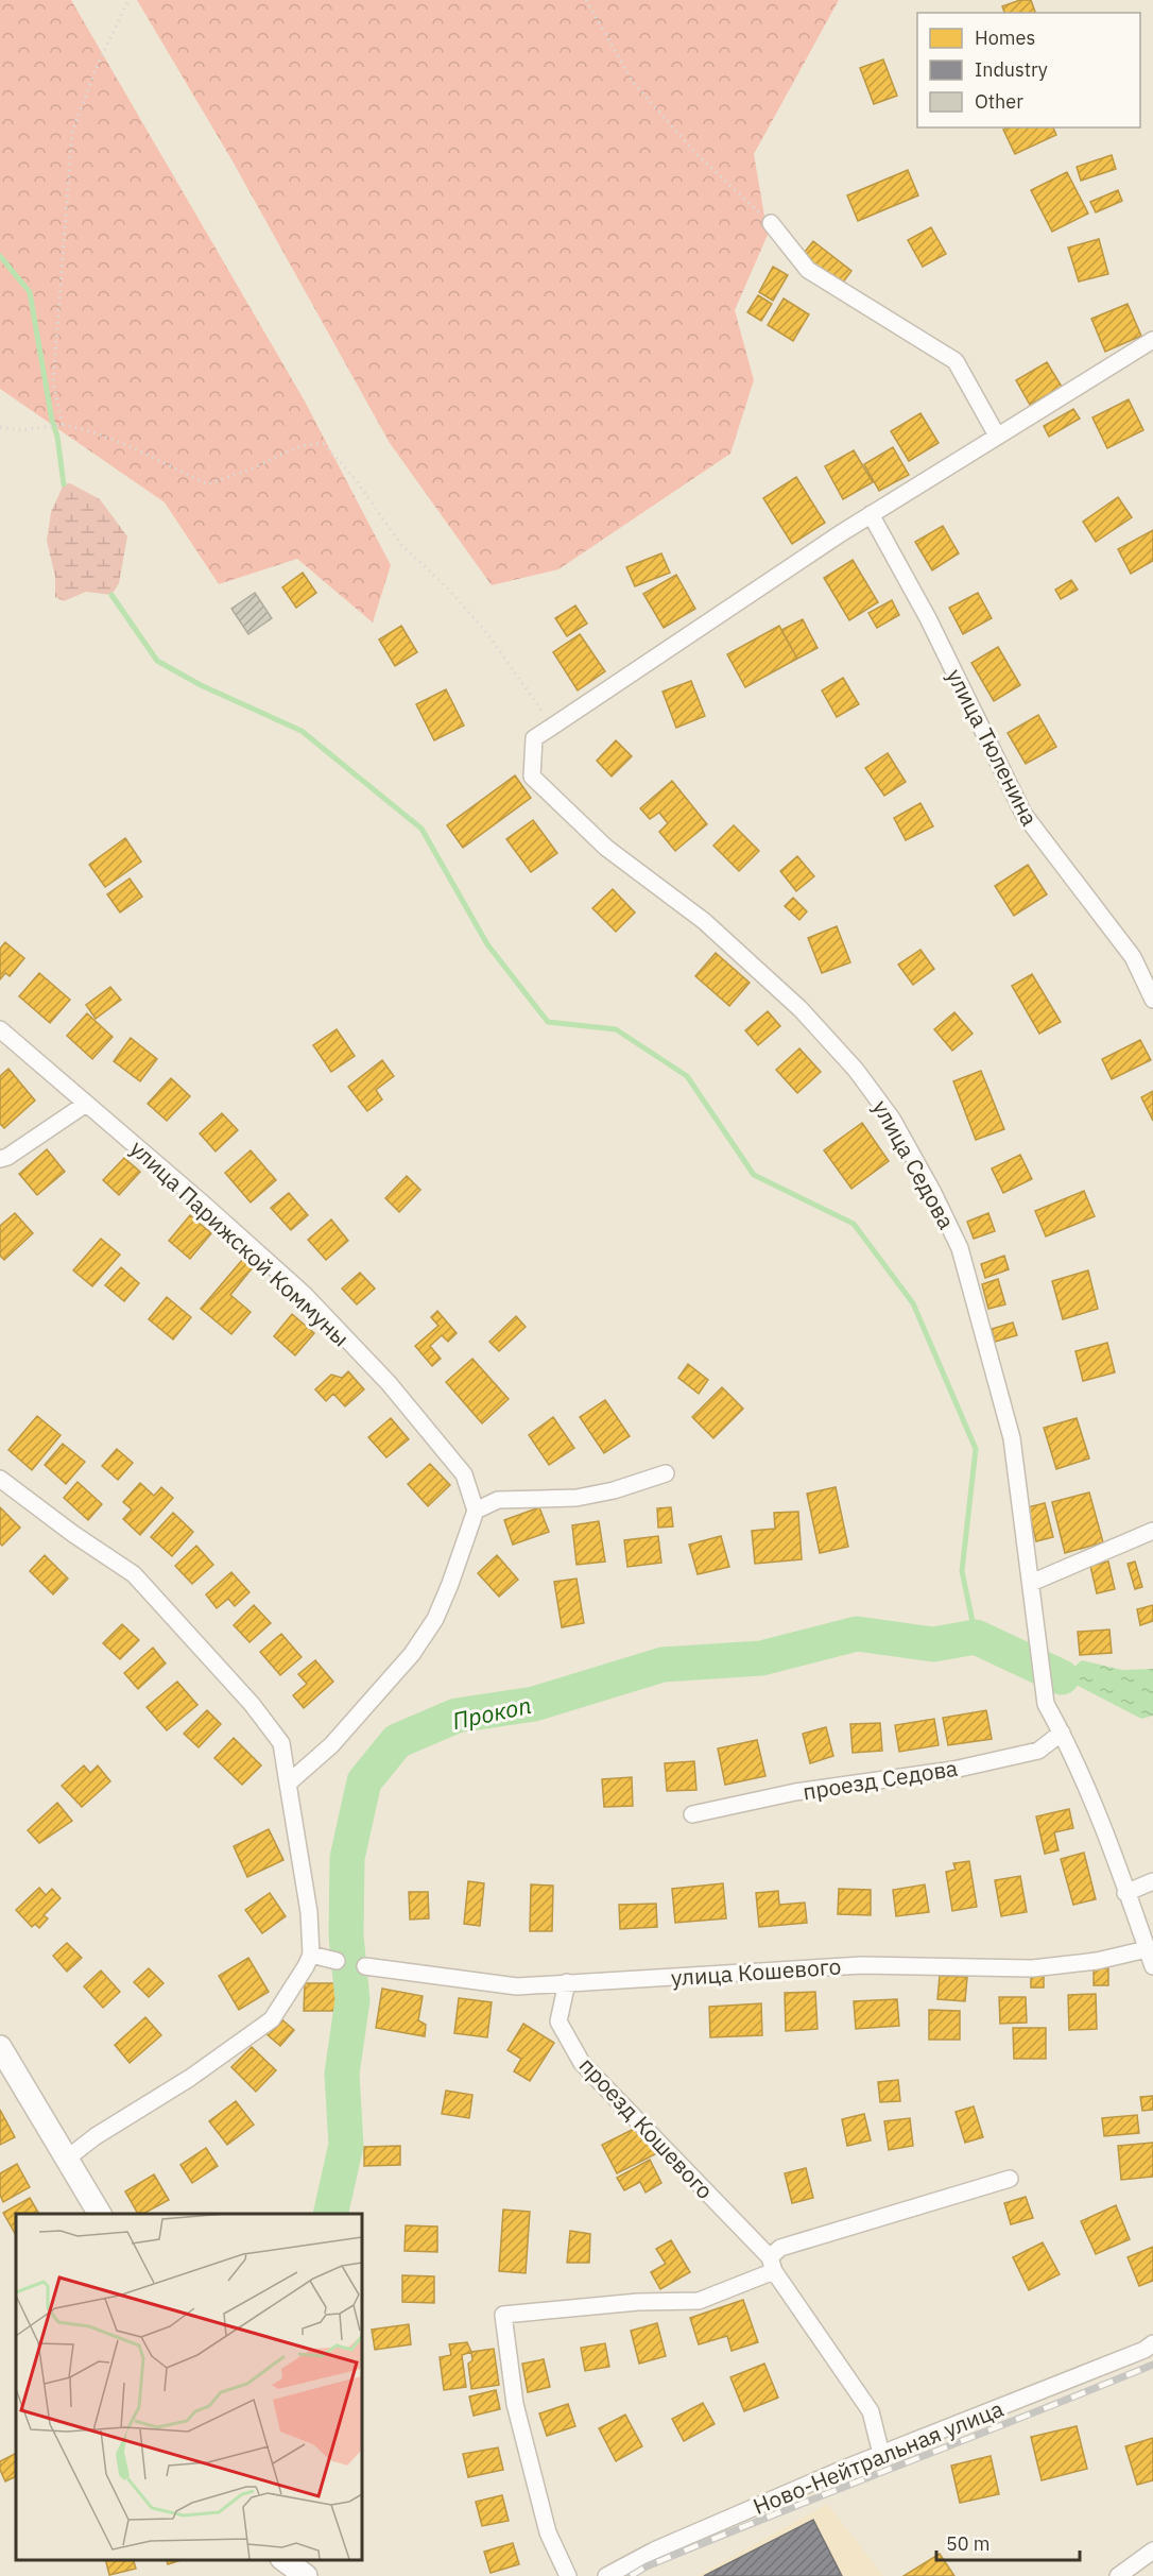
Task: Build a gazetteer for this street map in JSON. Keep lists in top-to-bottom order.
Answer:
{
  "streets": {
    "street": [
      "улица Тюленина",
      "улица Седова",
      "улица Парижской Коммуны",
      "проезд Седова",
      "улица Кошевого",
      "проезд Кошевого",
      "Ново-Нейтральная улица"
    ]
  },
  "crossings": [
    ["улица Седова", "проезд Седова"],
    ["улица Кошевого", "проезд Кошевого"],
    ["проезд Кошевого", "Ново-Нейтральная улица"]
  ],
  "water": ["Прокоп"],
  "legend": ["Homes", "Industry", "Other"],
  "scale_bar": "50 m"
}
